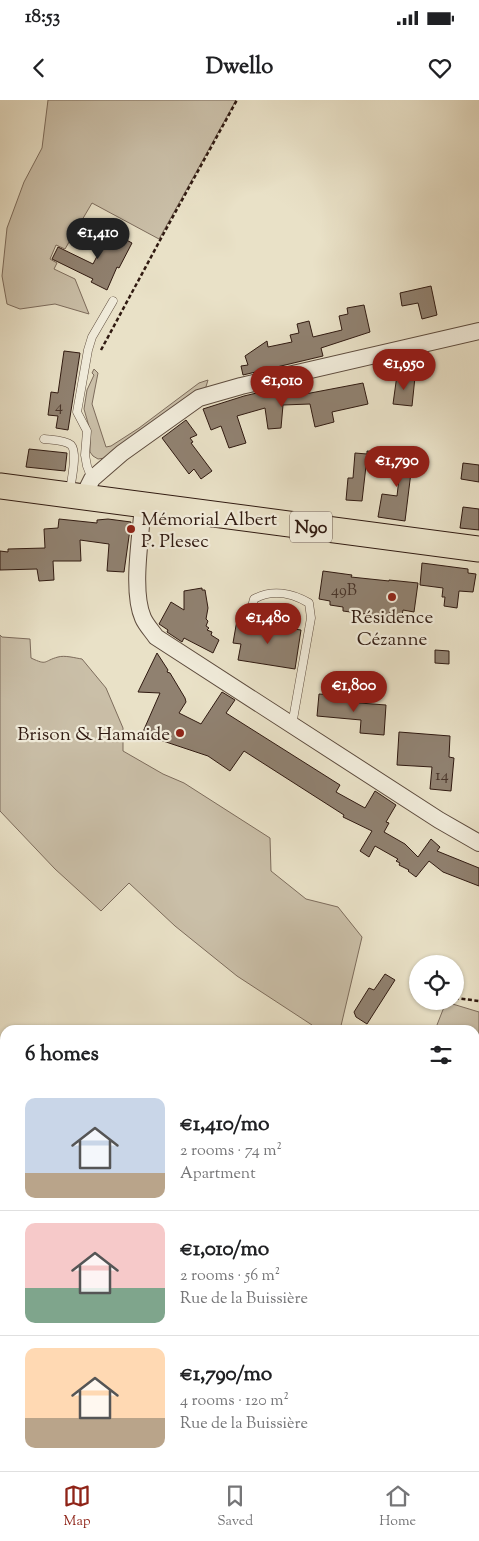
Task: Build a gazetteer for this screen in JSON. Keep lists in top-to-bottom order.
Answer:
{
  "streets": {
    "main road": ["N90"]
  },
  "places": ["Mémorial Albert P. Plesec", "Résidence Cézanne", "Brison & Hamaide"],
  "house_numbers": ["4", "49B", "14"],
  "page": {
    "status": "18:53",
    "header": "Dwello",
    "price": [
      "€1,410",
      "€1,950",
      "€1,010",
      "€1,790",
      "€1,480",
      "€1,800"
    ],
    "heading": "6 homes",
    "list": [
      {
        "name": "€1,410/mo",
        "note": "2 rooms · 74 m² · Apartment"
      },
      {
        "name": "€1,010/mo",
        "note": "2 rooms · 56 m² · Rue de la Buissière"
      },
      {
        "name": "€1,790/mo",
        "note": "4 rooms · 120 m² · Rue de la Buissière"
      }
    ],
    "tabs": ["Map", "Saved", "Home"]
  }
}
